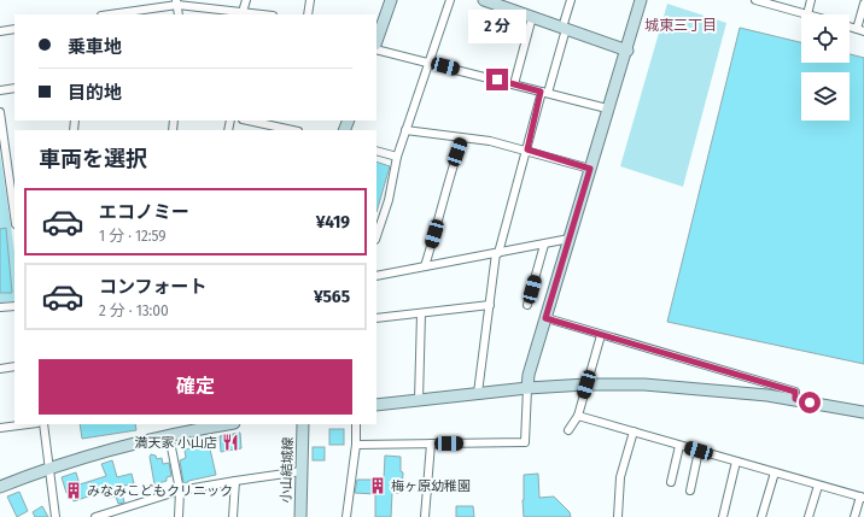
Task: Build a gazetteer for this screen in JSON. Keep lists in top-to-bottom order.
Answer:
{
  "streets": {
    "street": ["小山結城線"]
  },
  "districts": ["城東三丁目"],
  "places": {
    "restaurant": ["満天家 小山店"],
    "building": ["梅ヶ原幼稚園", "みなみこどもクリニック"]
  },
  "page": {
    "bubble": "2 分",
    "banner": ["乗車地", "目的地"],
    "heading": "車両を選択",
    "list": [
      {
        "name": "エコノミー",
        "note": "1 分 · 12:59",
        "value": "¥419"
      },
      {
        "name": "コンフォート",
        "note": "2 分 · 13:00",
        "value": "¥565"
      }
    ],
    "buttons": "確定"
  }
}
